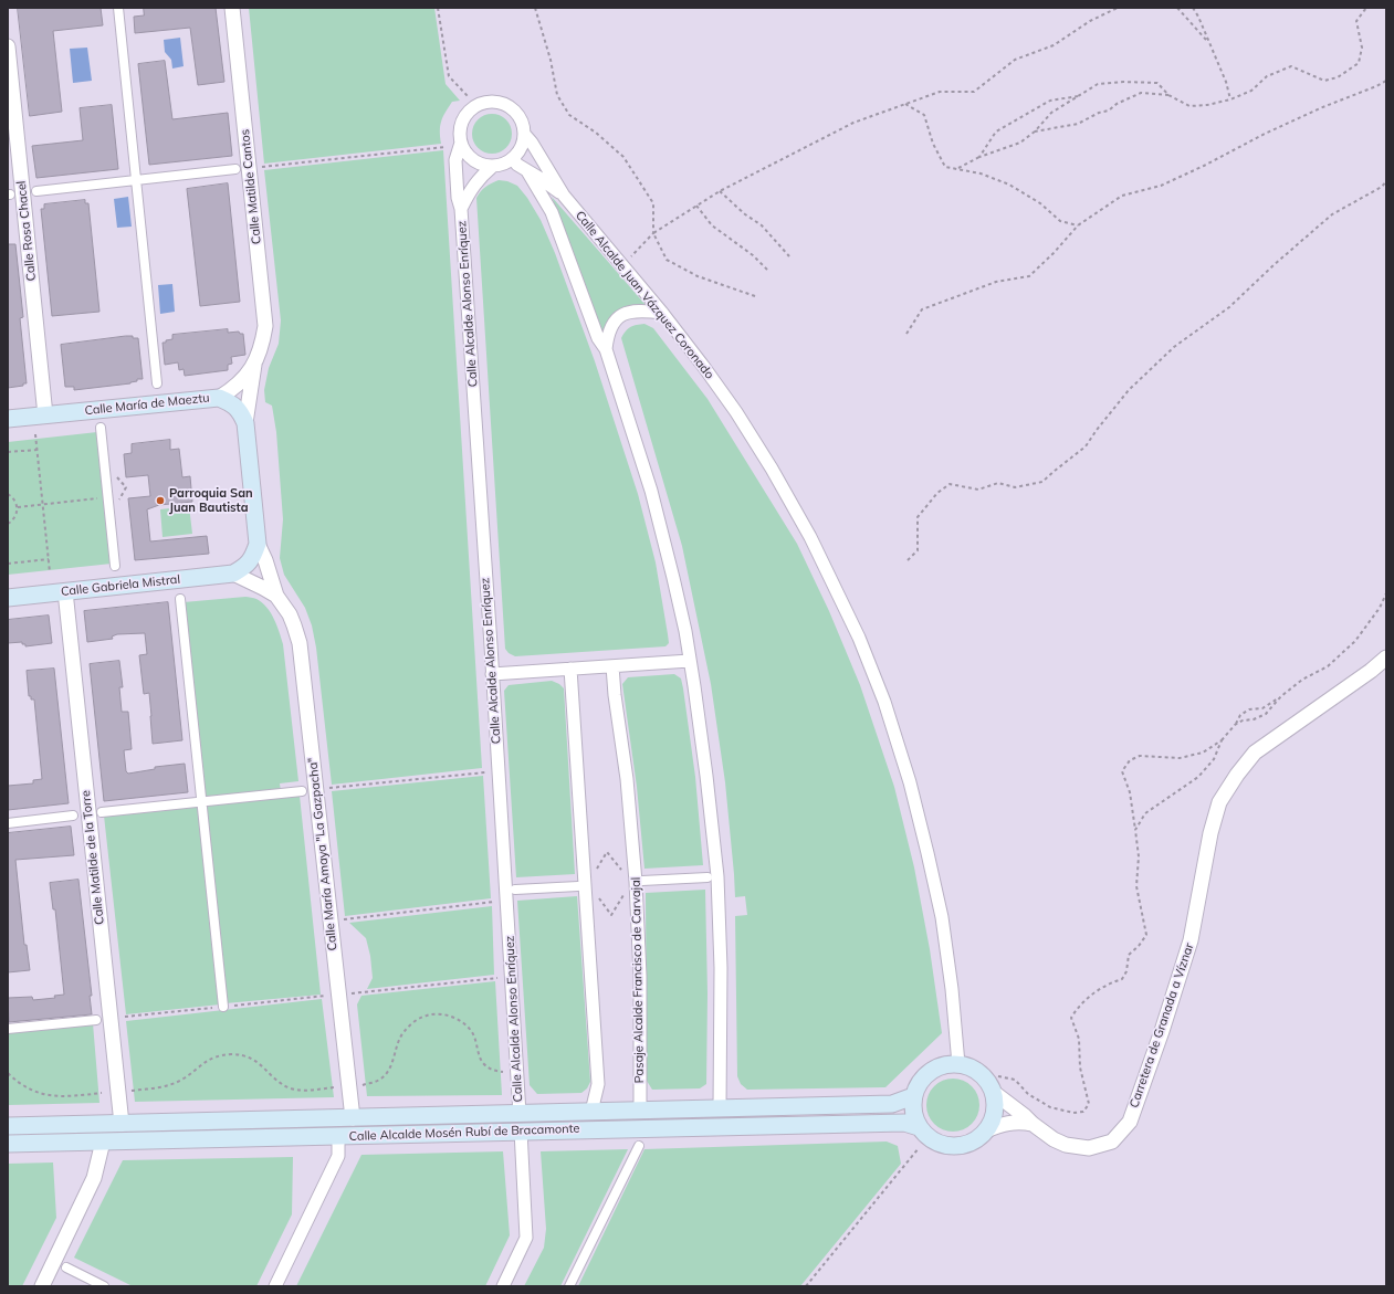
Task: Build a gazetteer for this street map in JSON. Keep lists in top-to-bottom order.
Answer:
{
  "streets": {
    "main road": ["Calle María de Maeztu", "Calle Gabriela Mistral", "Calle Alcalde Mosén Rubí de Bracamonte"],
    "street": [
      "Calle Matilde Cantos",
      "Calle Rosa Chacel",
      "Calle Alcalde Juan Vázquez Coronado",
      "Calle Alcalde Alonso Enríquez",
      "Calle María Amaya \"La Gazpacha\"",
      "Calle Matilde de la Torre",
      "Pasaje Alcalde Francisco de Carvajal",
      "Carretera de Granada a Víznar"
    ]
  },
  "crossings": [
    ["Calle Matilde Cantos", "Calle María de Maeztu"],
    ["Calle Rosa Chacel", "Calle María de Maeztu"],
    ["Calle Alcalde Juan Vázquez Coronado", "Calle Alcalde Alonso Enríquez"],
    ["Calle Alcalde Juan Vázquez Coronado", "Carretera de Granada a Víznar"],
    ["Calle Alcalde Juan Vázquez Coronado", "Calle Alcalde Mosén Rubí de Bracamonte"],
    ["Calle Alcalde Alonso Enríquez", "Calle Alcalde Mosén Rubí de Bracamonte"],
    ["Calle María de Maeztu", "Calle María Amaya \"La Gazpacha\""],
    ["Calle Gabriela Mistral", "Calle María Amaya \"La Gazpacha\""],
    ["Calle Gabriela Mistral", "Calle Matilde de la Torre"],
    ["Calle María Amaya \"La Gazpacha\"", "Calle Alcalde Mosén Rubí de Bracamonte"],
    ["Calle Matilde de la Torre", "Calle Alcalde Mosén Rubí de Bracamonte"],
    ["Pasaje Alcalde Francisco de Carvajal", "Calle Alcalde Mosén Rubí de Bracamonte"],
    ["Carretera de Granada a Víznar", "Calle Alcalde Mosén Rubí de Bracamonte"]
  ],
  "places": ["Parroquia San Juan Bautista"]
}
